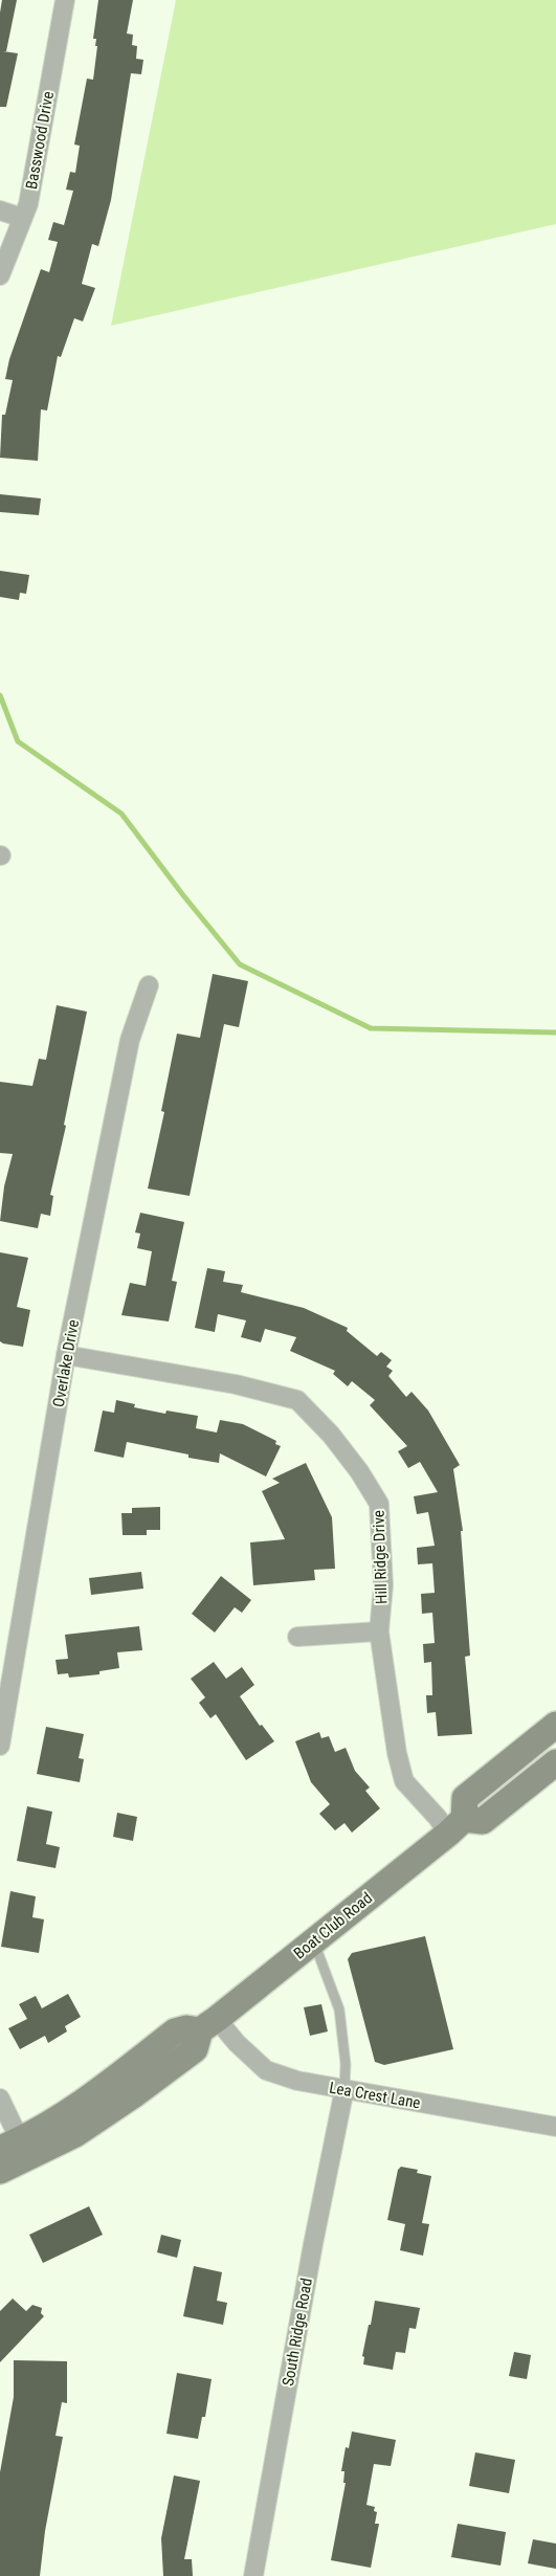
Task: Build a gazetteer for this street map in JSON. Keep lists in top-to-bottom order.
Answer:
{
  "streets": {
    "main road": ["Boat Club Road"],
    "street": [
      "Basswood Drive",
      "Overlake Drive",
      "Hill Ridge Drive",
      "Lea Crest Lane",
      "South Ridge Road"
    ]
  },
  "crossings": [
    ["Overlake Drive", "Hill Ridge Drive"],
    ["Hill Ridge Drive", "Boat Club Road"],
    ["Boat Club Road", "Lea Crest Lane"],
    ["Lea Crest Lane", "South Ridge Road"]
  ]
}
